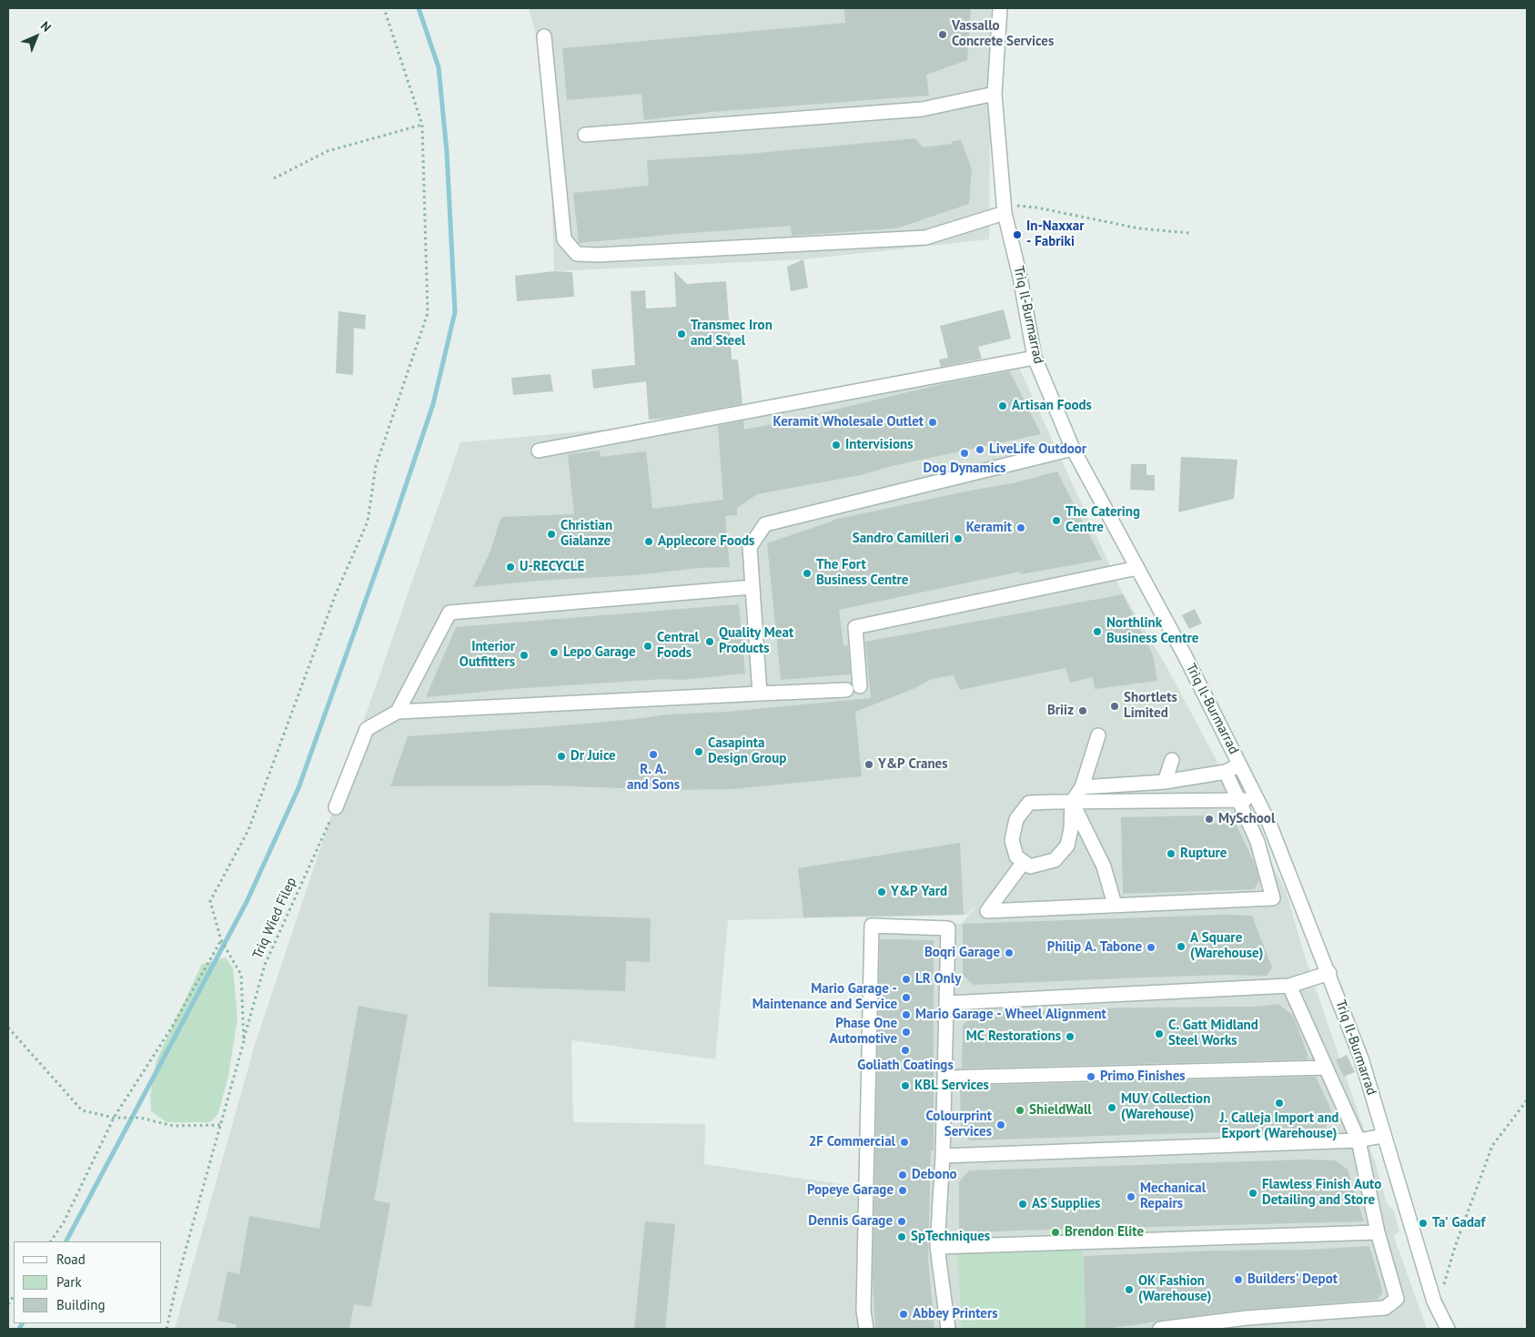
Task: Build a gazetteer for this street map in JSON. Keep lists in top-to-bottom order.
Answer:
{
  "streets": {
    "street": ["Triq Il-Burmarrad"],
    "path": ["Triq Wied Filep"]
  },
  "places": [
    "Vassallo Concrete Services",
    "In-Naxxar - Fabriki",
    "Transmec Iron and Steel",
    "Artisan Foods",
    "Keramit Wholesale Outlet",
    "Intervisions",
    "LiveLife Outdoor",
    "Dog Dynamics",
    "The Catering Centre",
    "Keramit",
    "Christian Gialanze",
    "Sandro Camilleri",
    "Applecore Foods",
    "U-RECYCLE",
    "The Fort Business Centre",
    "Northlink Business Centre",
    "Quality Meat Products",
    "Central Foods",
    "Lepo Garage",
    "Interior Outfitters",
    "Shortlets Limited",
    "Briiz",
    "Casapinta Design Group",
    "R. A. and Sons",
    "Dr Juice",
    "Y&P Cranes",
    "MySchool",
    "Rupture",
    "Y&P Yard",
    "A Square (Warehouse)",
    "Philip A. Tabone",
    "Boqri Garage",
    "LR Only",
    "Mario Garage - Maintenance and Service",
    "Mario Garage - Wheel Alignment",
    "Phase One Automotive",
    "C. Gatt Midland Steel Works",
    "MC Restorations",
    "Goliath Coatings",
    "Primo Finishes",
    "KBL Services",
    "J. Calleja Import and Export (Warehouse)",
    "MUY Collection (Warehouse)",
    "ShieldWall",
    "Colourprint Services",
    "2F Commercial",
    "Debono",
    "Popeye Garage",
    "Flawless Finish Auto Detailing and Store",
    "Mechanical Repairs",
    "AS Supplies",
    "Dennis Garage",
    "Ta' Gadaf",
    "Brendon Elite",
    "SpTechniques",
    "Builders' Depot",
    "OK Fashion (Warehouse)",
    "Abbey Printers"
  ],
  "legend": ["Road", "Park", "Building"],
  "north": "top right"
}
